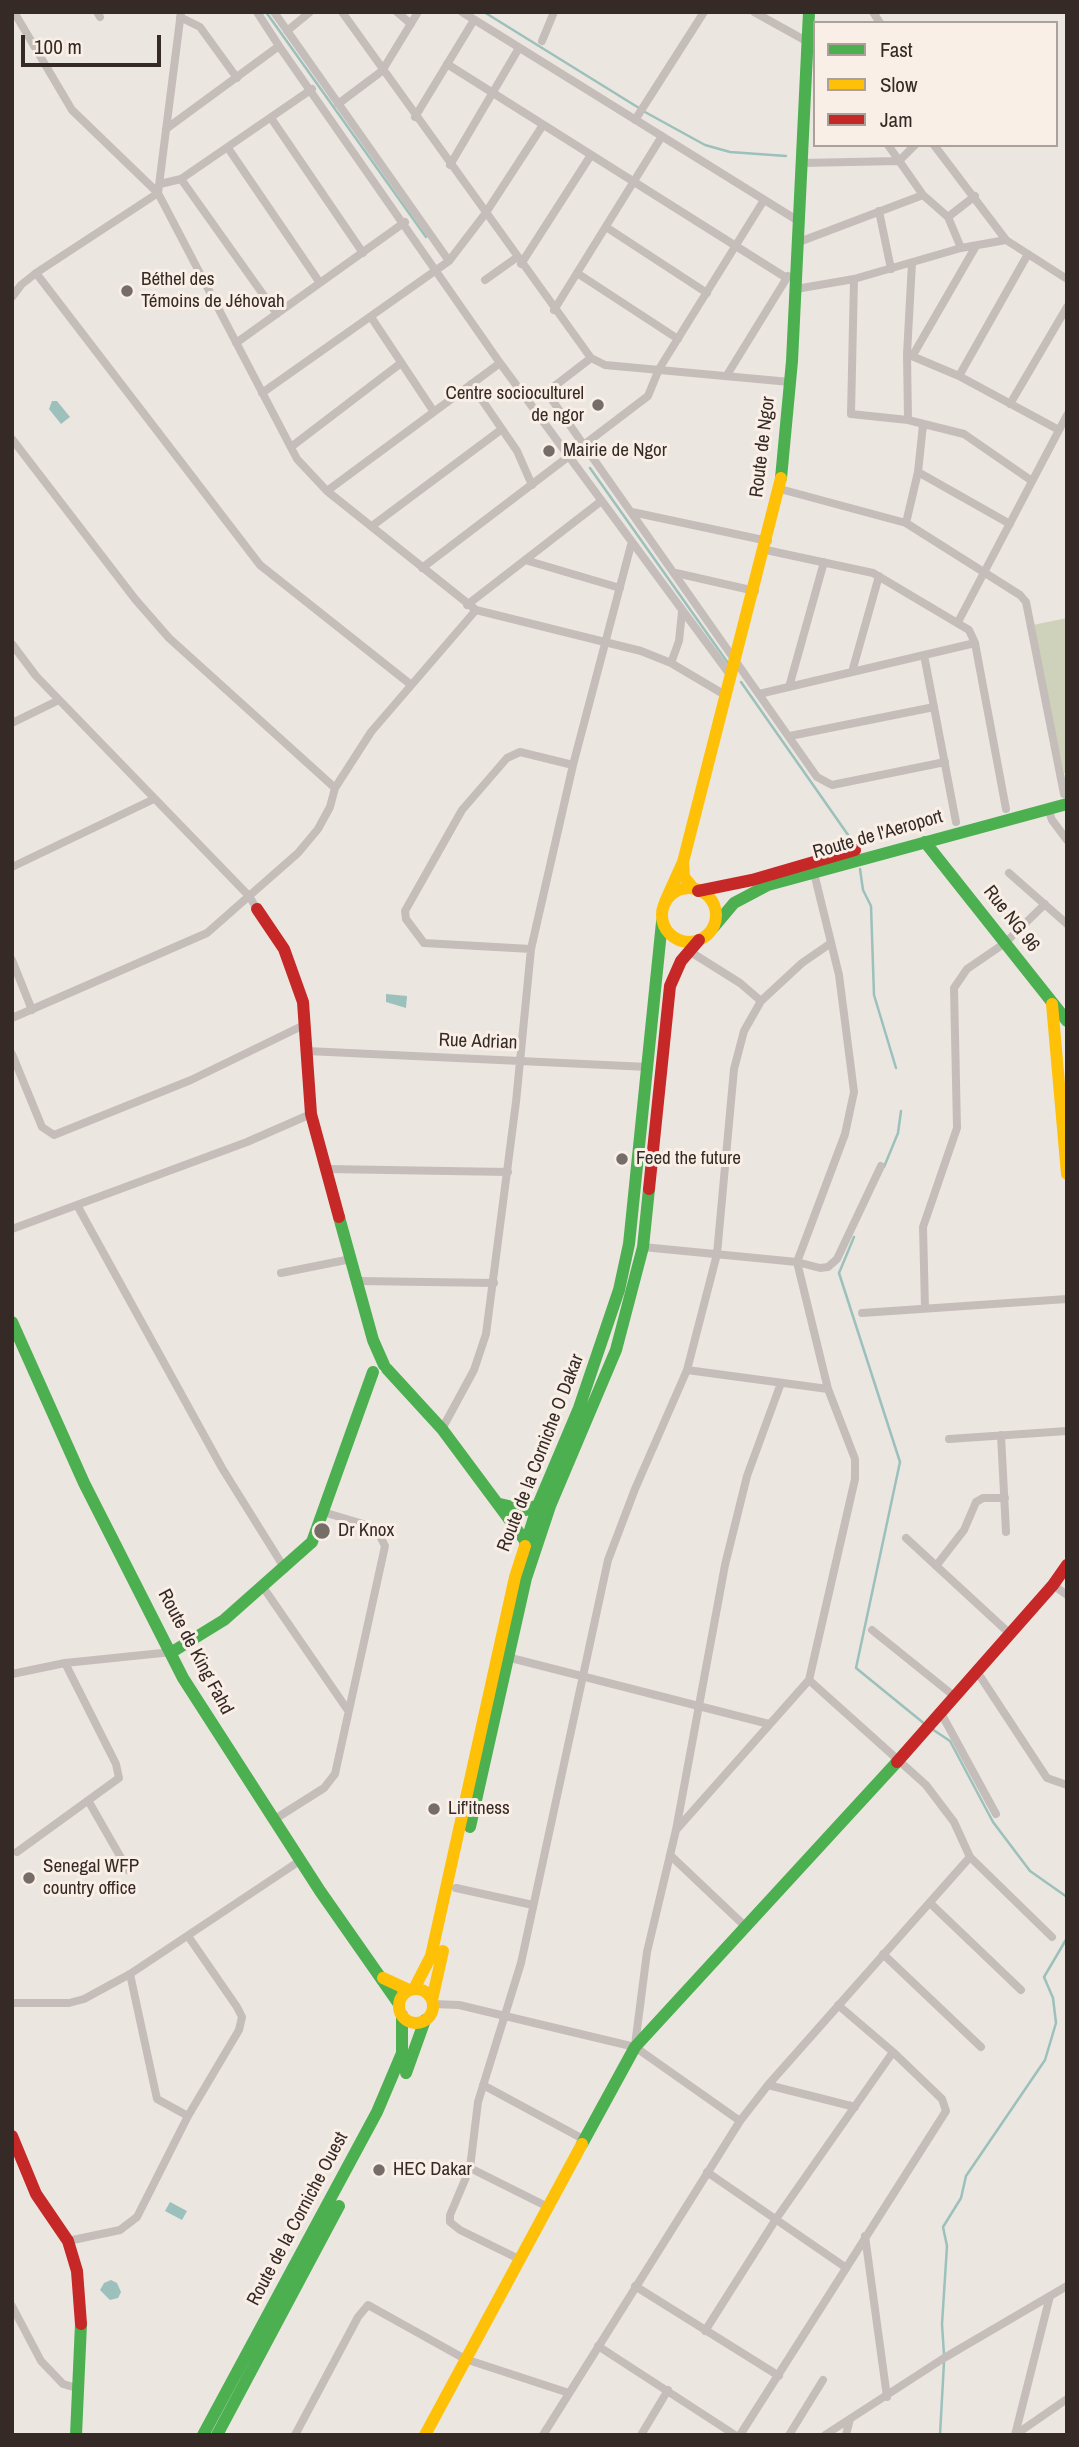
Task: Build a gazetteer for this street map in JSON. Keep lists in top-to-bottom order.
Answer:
{
  "streets": {
    "main road": [
      "Route de Ngor",
      "Route de l'Aeroport",
      "Rue NG 96",
      "Route de la Corniche O Dakar",
      "Route de King Fahd",
      "Route de la Corniche Ouest"
    ],
    "street": ["Rue Adrian"]
  },
  "crossings": [
    ["Route de Ngor", "Route de l'Aeroport"],
    ["Route de Ngor", "Route de la Corniche O Dakar"],
    ["Route de l'Aeroport", "Rue NG 96"],
    ["Route de l'Aeroport", "Route de la Corniche O Dakar"],
    ["Rue Adrian", "Route de la Corniche O Dakar"],
    ["Route de la Corniche O Dakar", "Route de King Fahd"],
    ["Route de la Corniche O Dakar", "Route de la Corniche Ouest"],
    ["Route de King Fahd", "Route de la Corniche Ouest"]
  ],
  "places": [
    "Béthel des Témoins de Jéhovah",
    "Centre socioculturel de ngor",
    "Mairie de Ngor",
    "Feed the future",
    "Dr Knox",
    "Lif'itness",
    "Senegal WFP country office",
    "HEC Dakar"
  ],
  "legend": ["Fast", "Slow", "Jam"],
  "scale_bar": "100 m"
}
